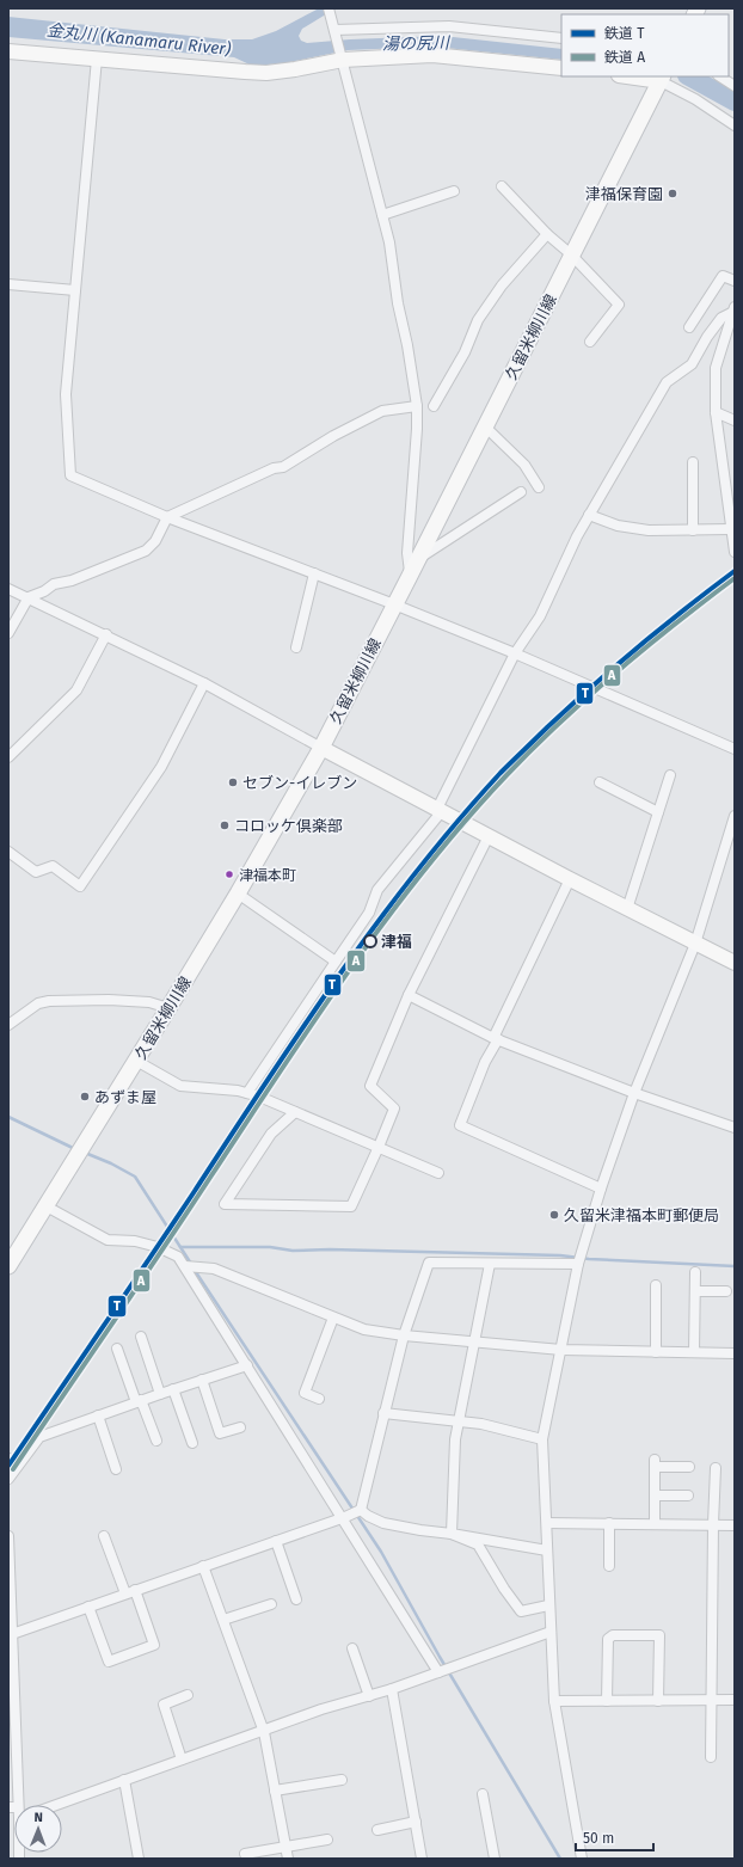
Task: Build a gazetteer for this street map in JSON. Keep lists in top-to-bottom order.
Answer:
{
  "streets": {
    "main road": ["久留米柳川線"]
  },
  "water": ["金丸川 (Kanamaru River)", "湯の尻川"],
  "places": [
    "津福保育園",
    "セブン-イレブン",
    "コロッケ倶楽部",
    "津福本町",
    "津福",
    "あずま屋",
    "久留米津福本町郵便局"
  ],
  "lines": ["rail line T", "rail line A"],
  "legend": ["鉄道 T", "鉄道 A"],
  "scale_bar": "50 m",
  "north": "top"
}
